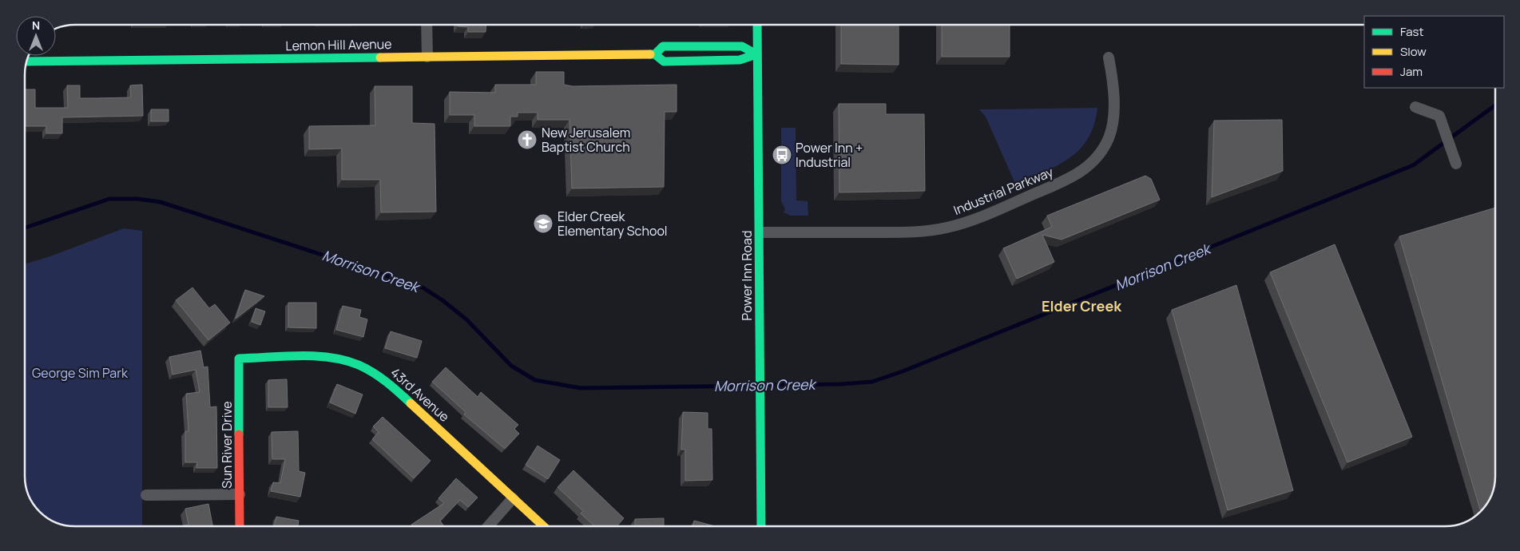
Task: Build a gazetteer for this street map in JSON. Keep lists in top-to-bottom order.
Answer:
{
  "streets": {
    "street": [
      "Lemon Hill Avenue",
      "Industrial Parkway",
      "Power Inn Road",
      "43rd Avenue",
      "Sun River Drive"
    ]
  },
  "crossings": [
    ["Lemon Hill Avenue", "Power Inn Road"],
    ["Industrial Parkway", "Power Inn Road"],
    ["43rd Avenue", "Sun River Drive"]
  ],
  "districts": ["Elder Creek"],
  "water": ["Morrison Creek"],
  "parks": ["George Sim Park"],
  "places": {
    "church": ["New Jerusalem Baptist Church"],
    "bus stop": ["Power Inn + Industrial"],
    "school or university": ["Elder Creek Elementary School"]
  },
  "legend": ["Fast", "Slow", "Jam"],
  "north": "top"
}
